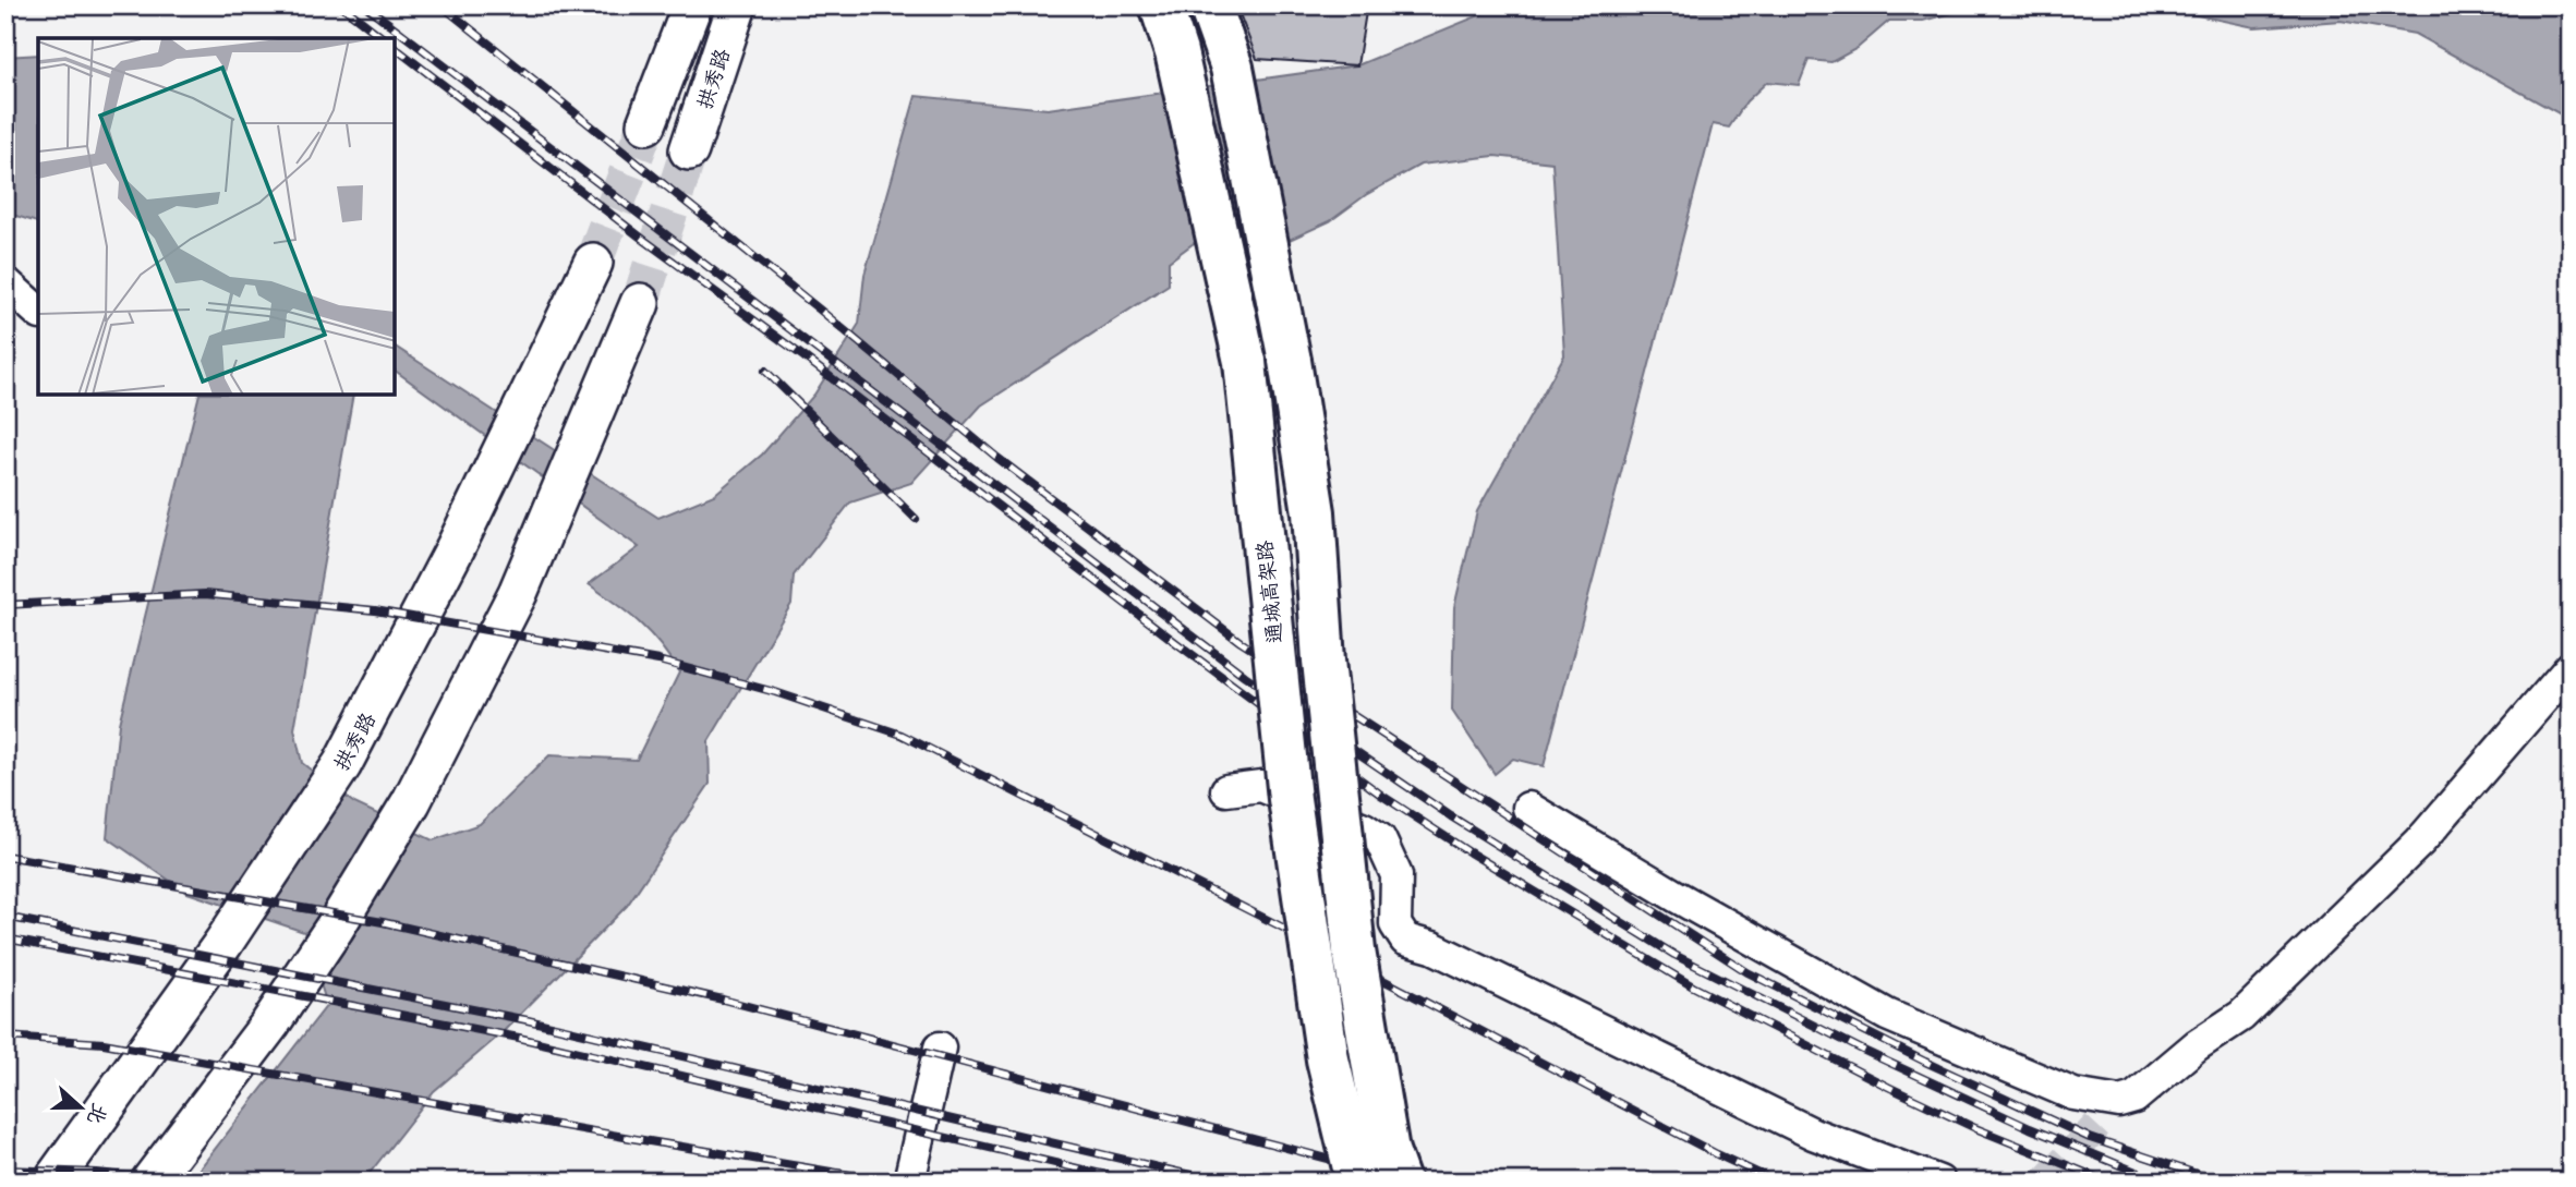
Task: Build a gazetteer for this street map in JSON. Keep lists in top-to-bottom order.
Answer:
{
  "streets": {
    "highway": ["通城高架路"],
    "main road": ["拱秀路"]
  },
  "north": "right"
}
